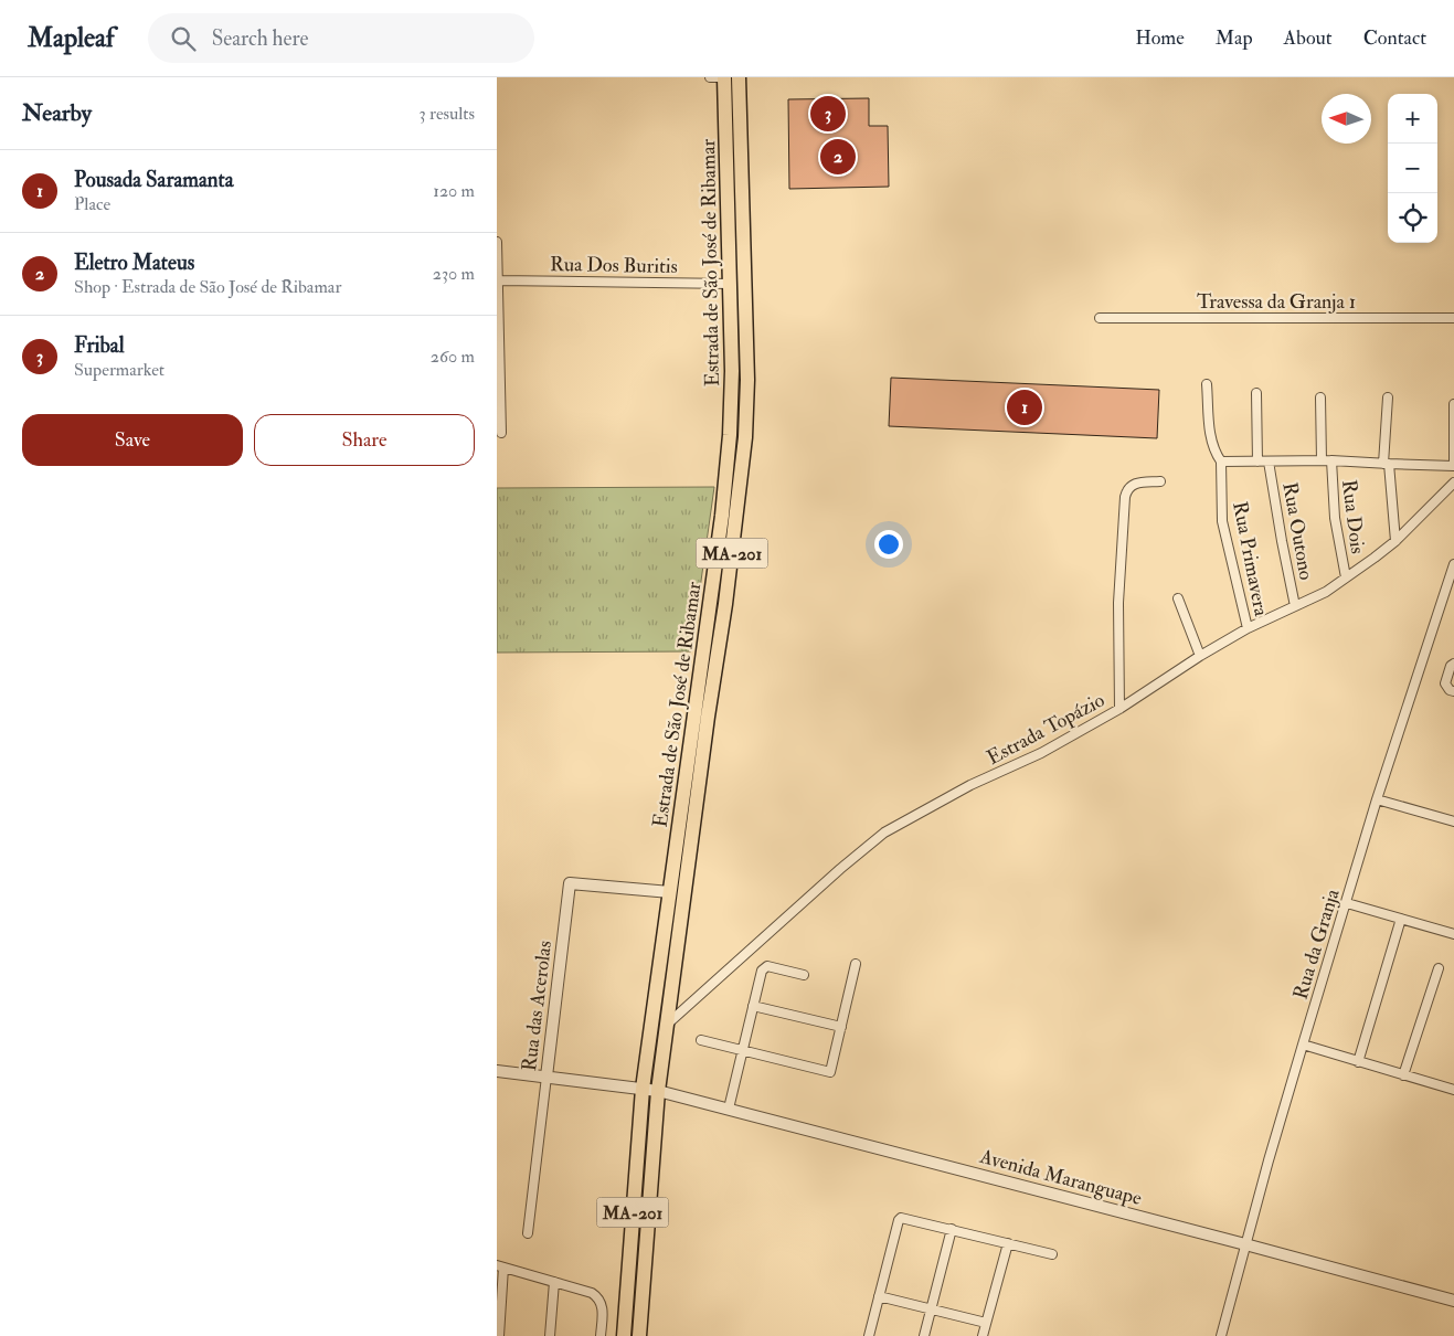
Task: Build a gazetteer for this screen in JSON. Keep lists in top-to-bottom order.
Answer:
{
  "streets": {
    "main road": ["Estrada de São José de Ribamar", "MA-201"],
    "street": [
      "Rua Dos Buritis",
      "Travessa da Granja 1",
      "Rua Dois",
      "Rua Outono",
      "Rua Primavera",
      "Estrada Topázio",
      "Rua da Granja",
      "Rua das Acerolas",
      "Avenida Maranguape"
    ]
  },
  "crossings": [
    ["Estrada de São José de Ribamar", "Rua Dos Buritis"],
    ["Estrada de São José de Ribamar", "Estrada Topázio"],
    ["Estrada de São José de Ribamar", "Rua das Acerolas"],
    ["Estrada de São José de Ribamar", "Avenida Maranguape"],
    ["Rua Dois", "Estrada Topázio"],
    ["Rua Outono", "Estrada Topázio"],
    ["Rua Primavera", "Estrada Topázio"],
    ["Rua da Granja", "Avenida Maranguape"],
    ["Rua das Acerolas", "Avenida Maranguape"]
  ],
  "north": "left",
  "page": {
    "header": "Mapleaf",
    "search": "Search here",
    "nav": [
      "Home",
      "Map",
      "About",
      "Contact"
    ],
    "heading": ["Nearby", "3 results"],
    "map_buttons": ["+", "−"],
    "pins": ["3", "2", "1"],
    "list": [
      {
        "mark": "1",
        "name": "Pousada Saramanta",
        "note": "Place",
        "value": "120 m"
      },
      {
        "mark": "2",
        "name": "Eletro Mateus",
        "note": "Shop · Estrada de São José de Ribamar",
        "value": "230 m"
      },
      {
        "mark": "3",
        "name": "Fribal",
        "note": "Supermarket",
        "value": "260 m"
      }
    ],
    "buttons": ["Save", "Share"]
  }
}
